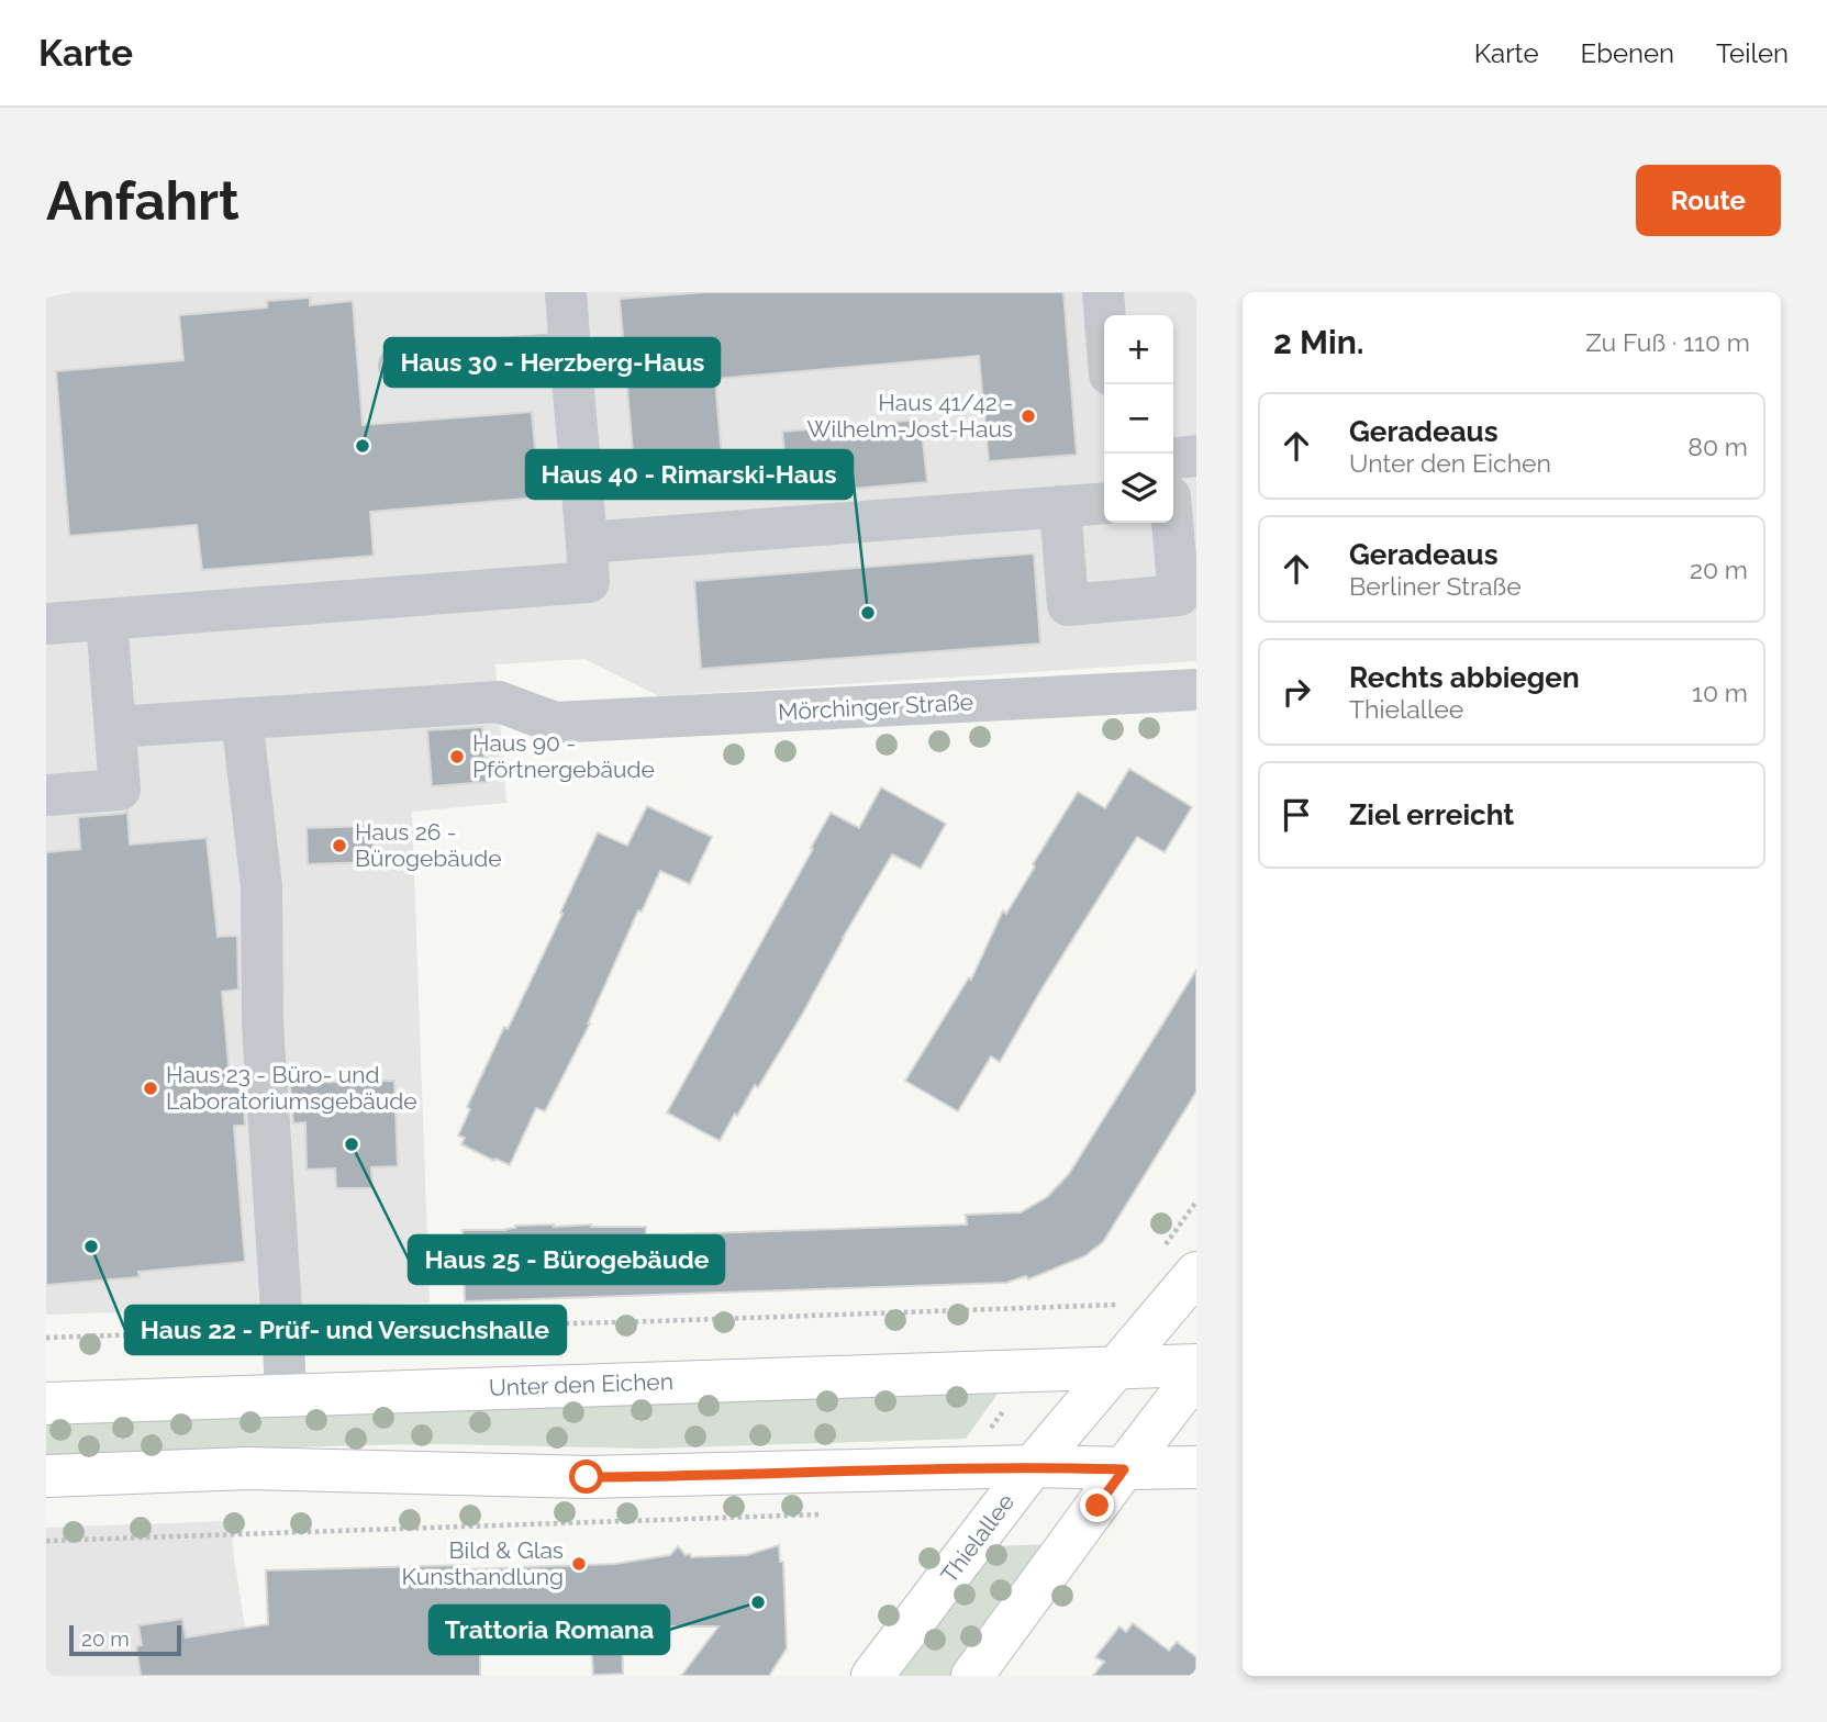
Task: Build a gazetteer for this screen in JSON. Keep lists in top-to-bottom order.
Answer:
{
  "streets": {
    "main road": ["Unter den Eichen", "Thielallee"],
    "street": ["Mörchinger Straße"]
  },
  "crossings": [
    ["Unter den Eichen", "Thielallee"]
  ],
  "places": [
    "Haus 41/42 - Wilhelm-Jost-Haus",
    "Haus 30 - Herzberg-Haus",
    "Haus 40 - Rimarski-Haus",
    "Haus 90 - Pförtnergebäude",
    "Haus 26 - Bürogebäude",
    "Haus 23 - Büro- und Laboratoriumsgebäude",
    "Haus 25 - Bürogebäude",
    "Haus 22 - Prüf- und Versuchshalle",
    "Bild & Glas Kunsthandlung",
    "Trattoria Romana"
  ],
  "scale_bar": "20 m",
  "page": {
    "header": "Karte",
    "nav": ["Karte", "Ebenen", "Teilen"],
    "buttons": "Route",
    "title": "Anfahrt",
    "heading": ["2 Min.", "Zu Fuß · 110 m"],
    "map_buttons": ["+", "−"],
    "list": [
      ["Geradeaus", "Unter den Eichen", "80 m"],
      ["Geradeaus", "Berliner Straße", "20 m"],
      ["Rechts abbiegen", "Thielallee", "10 m"],
      "Ziel erreicht"
    ],
    "scale": "20 m"
  }
}
